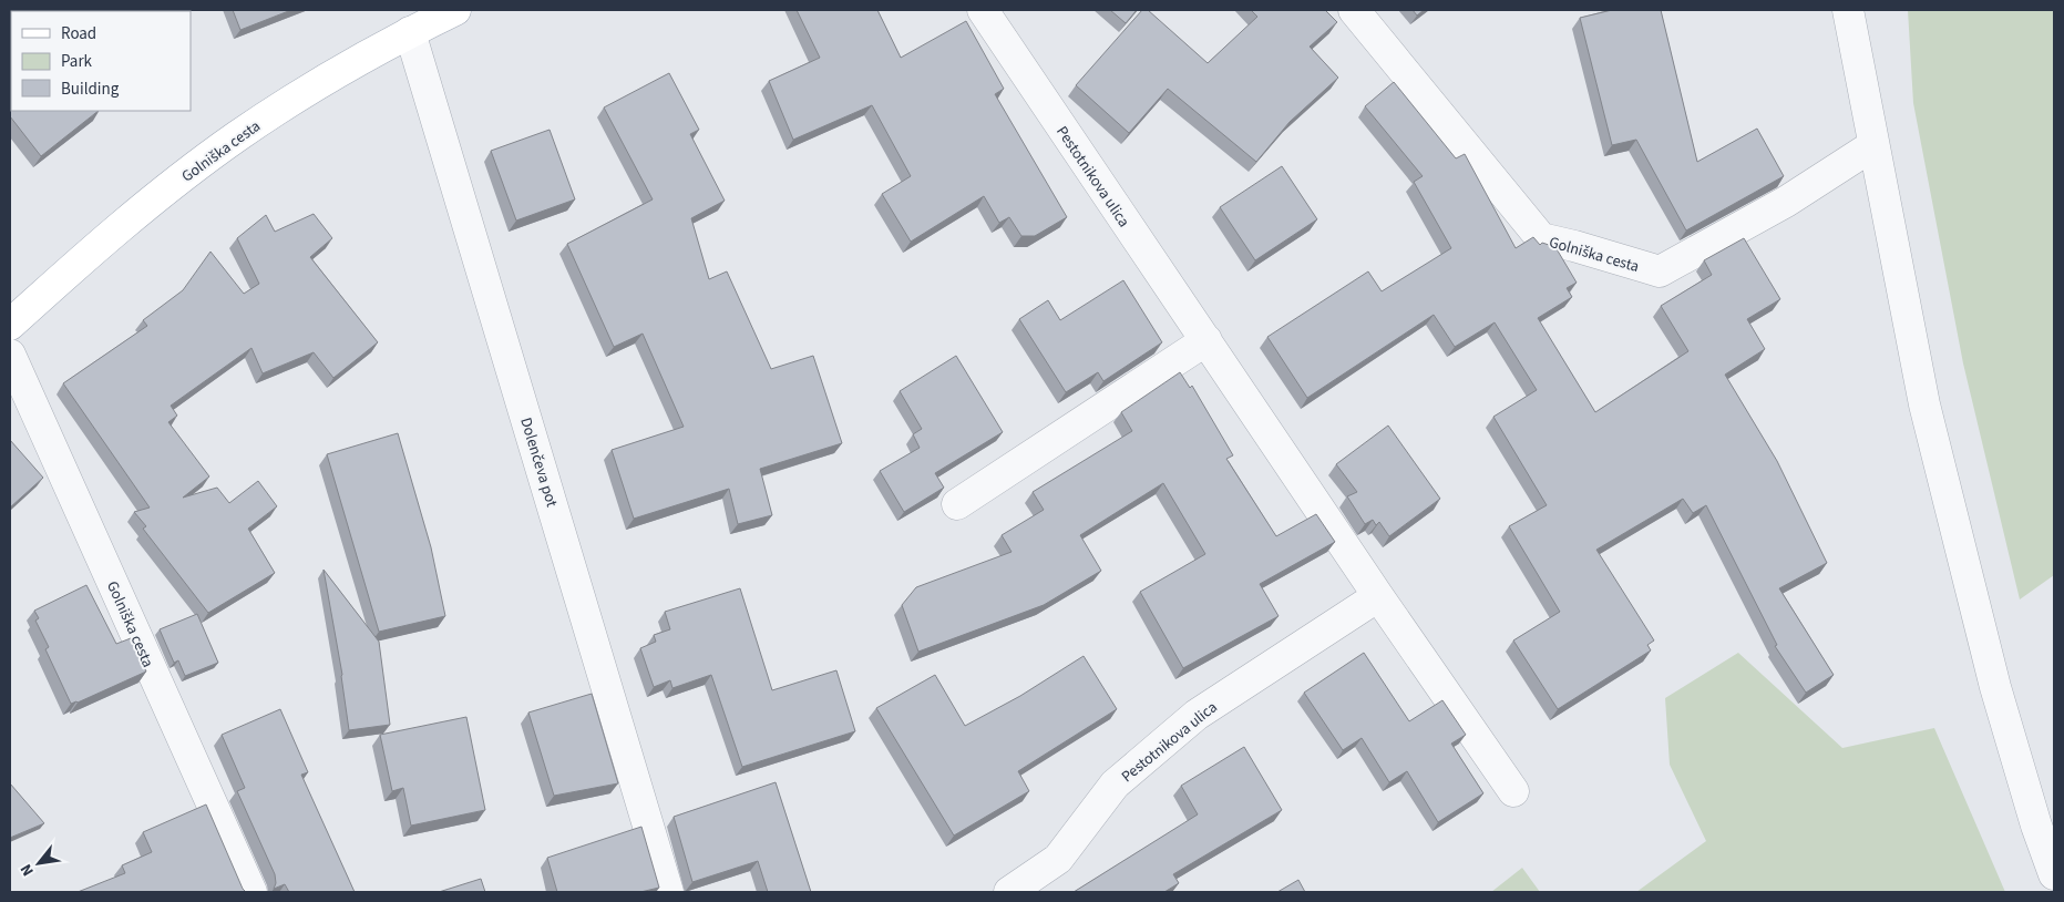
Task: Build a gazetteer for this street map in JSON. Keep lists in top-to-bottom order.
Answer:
{
  "streets": {
    "main road": ["Golniška cesta"],
    "street": ["Pestotnikova ulica", "Dolenčeva pot"]
  },
  "crossings": [
    ["Golniška cesta", "Dolenčeva pot"]
  ],
  "legend": ["Road", "Park", "Building"],
  "north": "bottom left"
}
